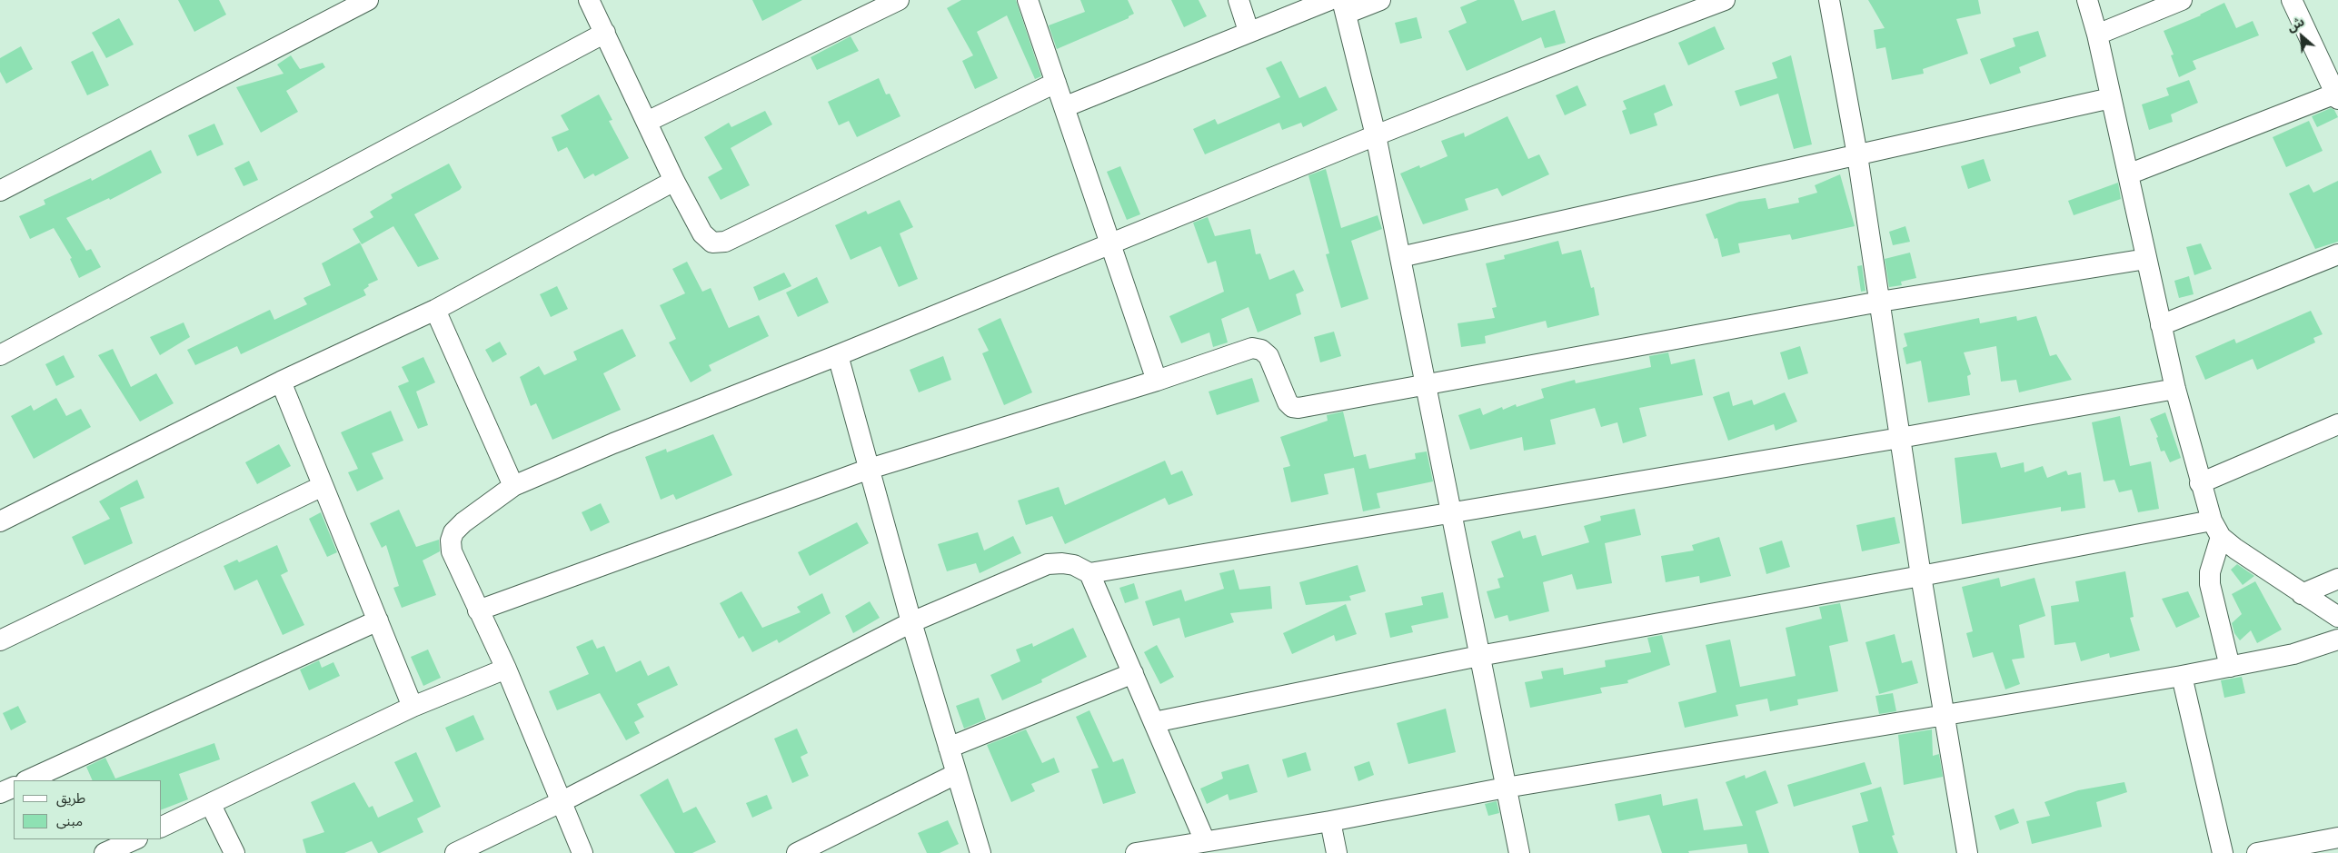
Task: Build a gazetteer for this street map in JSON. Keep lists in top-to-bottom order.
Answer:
{
  "legend": ["طريق", "مبنى"],
  "north": "top left"
}
